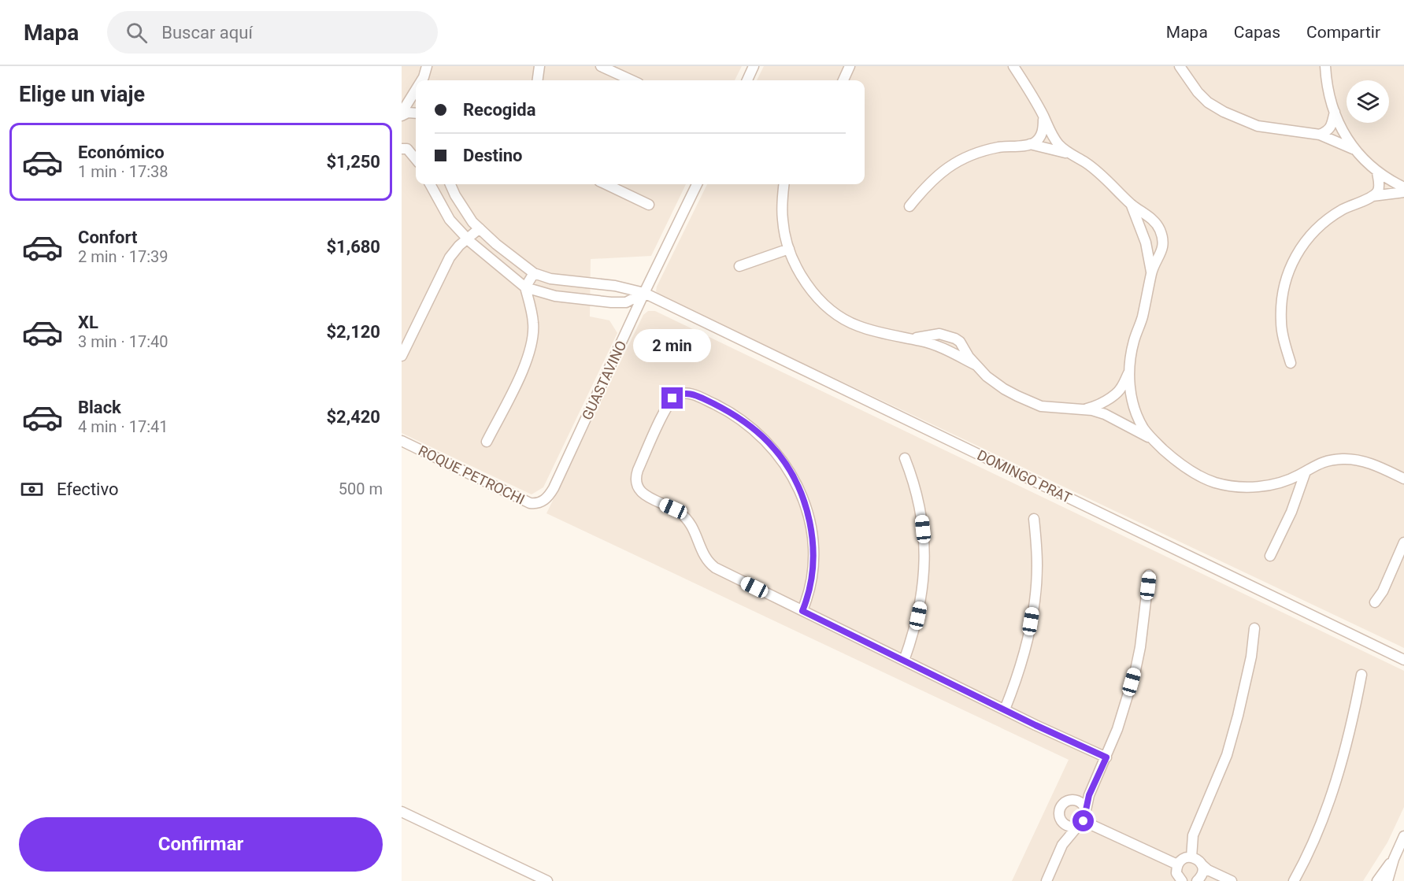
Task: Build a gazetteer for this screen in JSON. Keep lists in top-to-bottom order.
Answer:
{
  "streets": {
    "street": ["GUASTAVINO", "ROQUE PETROCHI", "DOMINGO PRAT"]
  },
  "crossings": [
    ["GUASTAVINO", "ROQUE PETROCHI"],
    ["GUASTAVINO", "DOMINGO PRAT"]
  ],
  "page": {
    "header": "Mapa",
    "search": "Buscar aquí",
    "nav": ["Mapa", "Capas", "Compartir"],
    "heading": "Elige un viaje",
    "banner": ["Recogida", "Destino"],
    "list": [
      {
        "name": "Económico",
        "note": "1 min · 17:38",
        "value": "$1,250"
      },
      {
        "name": "Confort",
        "note": "2 min · 17:39",
        "value": "$1,680"
      },
      {
        "name": "XL",
        "note": "3 min · 17:40",
        "value": "$2,120"
      },
      {
        "name": "Black",
        "note": "4 min · 17:41",
        "value": "$2,420"
      }
    ],
    "bubble": "2 min",
    "pay": ["Efectivo", "500 m"],
    "buttons": "Confirmar"
  }
}
